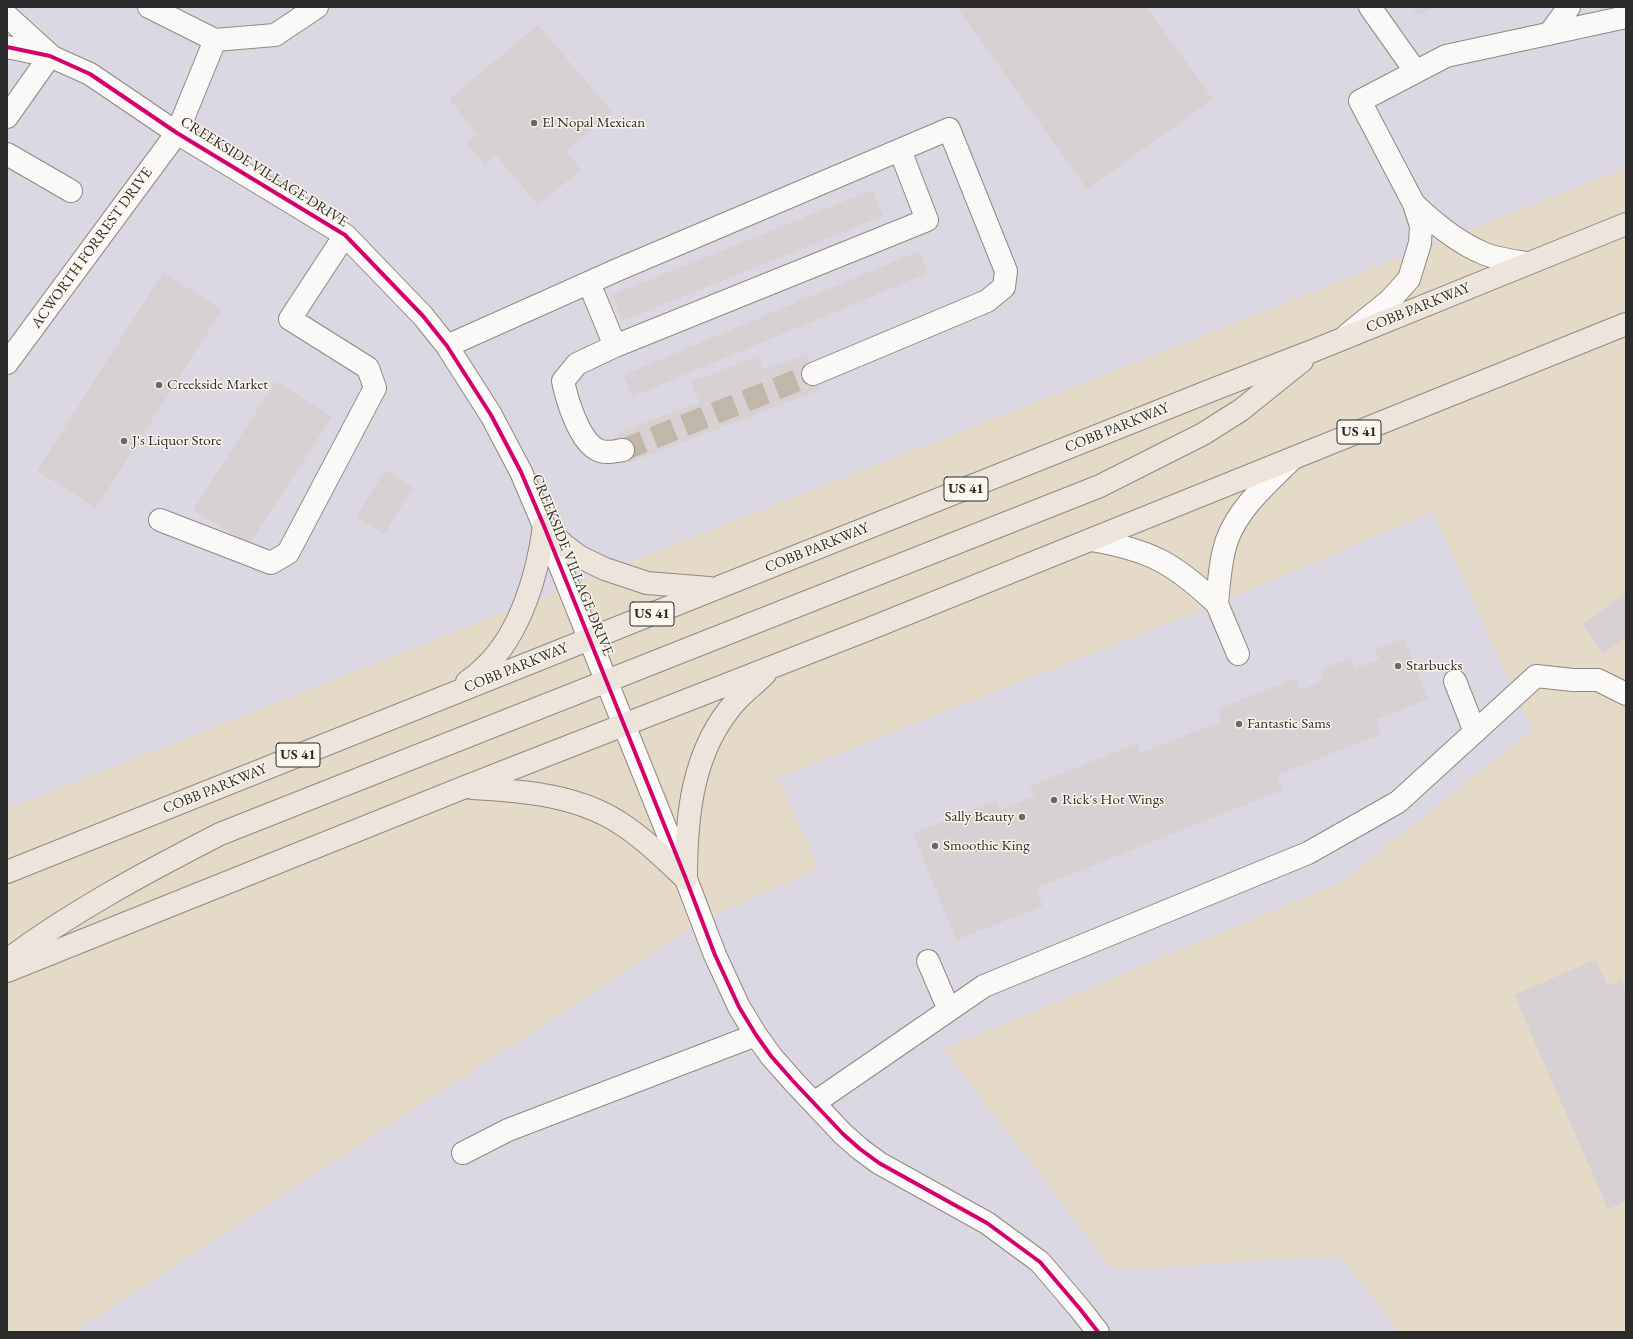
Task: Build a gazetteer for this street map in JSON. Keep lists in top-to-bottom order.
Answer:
{
  "streets": {
    "main road": ["COBB PARKWAY", "US 41"],
    "street": ["CREEKSIDE VILLAGE DRIVE", "ACWORTH FORREST DRIVE"]
  },
  "crossings": [
    ["CREEKSIDE VILLAGE DRIVE", "ACWORTH FORREST DRIVE"],
    ["CREEKSIDE VILLAGE DRIVE", "COBB PARKWAY"],
    ["CREEKSIDE VILLAGE DRIVE", "US 41"]
  ],
  "places": [
    "El Nopal Mexican",
    "Creekside Market",
    "J's Liquor Store",
    "Starbucks",
    "Fantastic Sams",
    "Rick's Hot Wings",
    "Sally Beauty",
    "Smoothie King"
  ]
}
